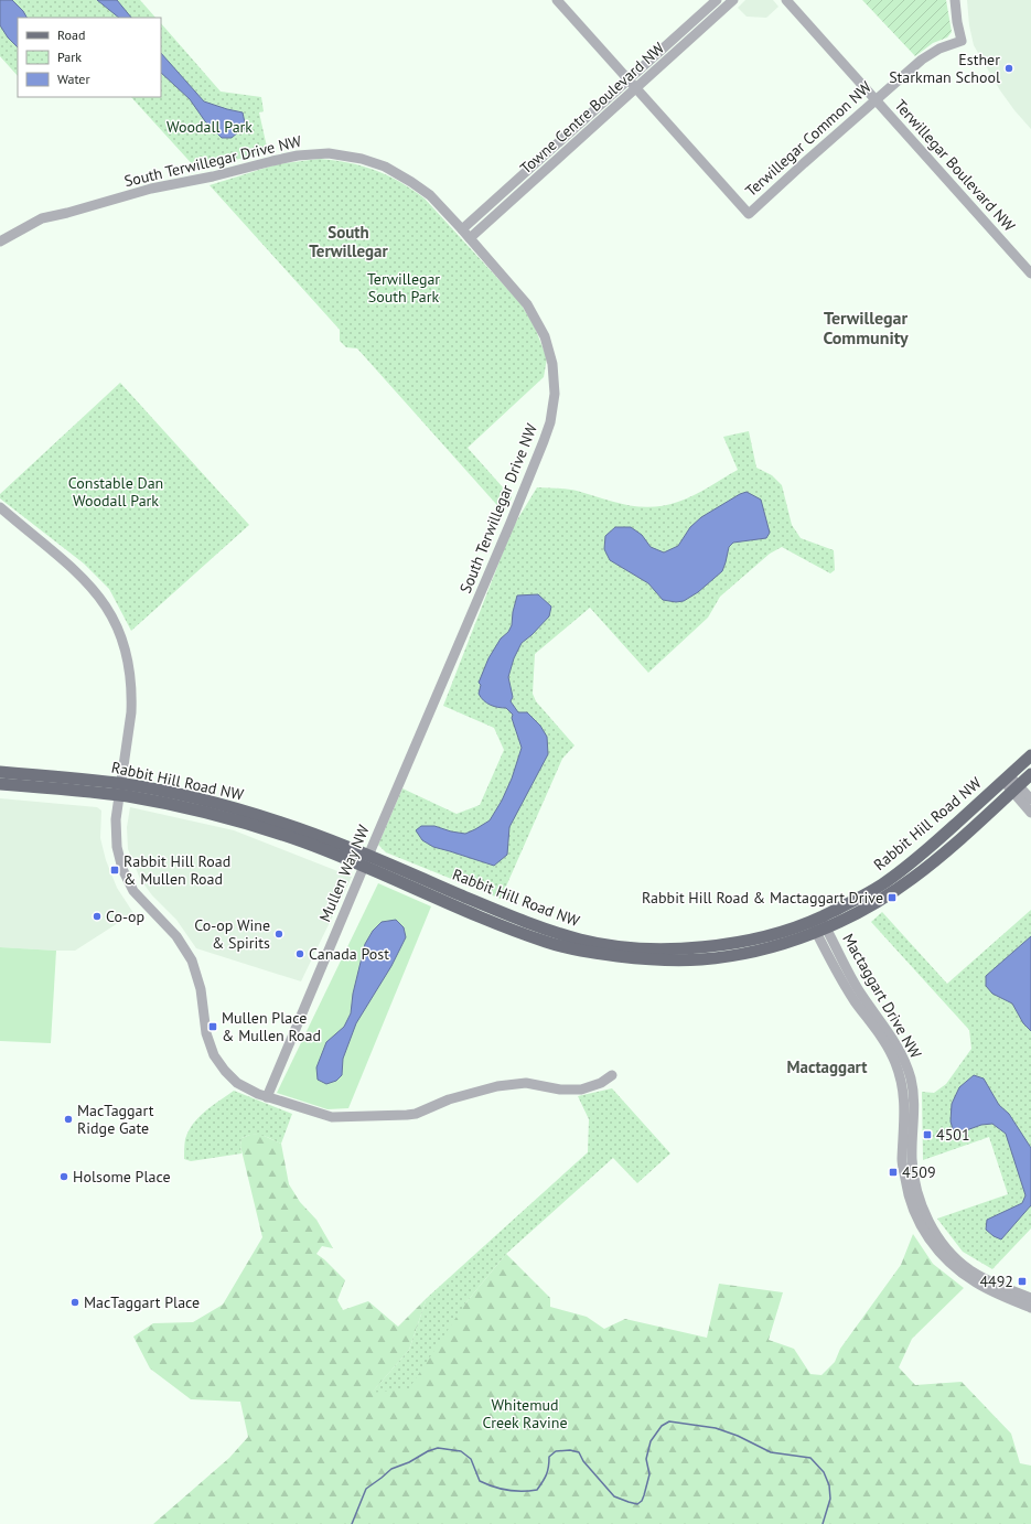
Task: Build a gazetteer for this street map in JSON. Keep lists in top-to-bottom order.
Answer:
{
  "streets": {
    "main road": ["Rabbit Hill Road NW"],
    "street": [
      "Towne Centre Boulevard NW",
      "Terwillegar Common NW",
      "South Terwillegar Drive NW",
      "Terwillegar Boulevard NW",
      "Mullen Way NW",
      "Mactaggart Drive NW"
    ]
  },
  "crossings": [
    ["Towne Centre Boulevard NW", "Terwillegar Common NW"],
    ["Towne Centre Boulevard NW", "South Terwillegar Drive NW"],
    ["Terwillegar Common NW", "Terwillegar Boulevard NW"],
    ["South Terwillegar Drive NW", "Mullen Way NW"],
    ["Rabbit Hill Road NW", "Mullen Way NW"],
    ["Rabbit Hill Road NW", "Mactaggart Drive NW"]
  ],
  "districts": ["South Terwillegar", "Terwillegar Community", "Mactaggart"],
  "parks": [
    "Woodall Park",
    "Terwillegar South Park",
    "Constable Dan Woodall Park",
    "Whitemud Creek Ravine"
  ],
  "places": {
    "other": [
      "Esther Starkman School",
      "Co-op",
      "Co-op Wine & Spirits",
      "Canada Post",
      "MacTaggart Ridge Gate",
      "Holsome Place",
      "MacTaggart Place"
    ],
    "transit": [
      "Rabbit Hill Road & Mullen Road",
      "Rabbit Hill Road & Mactaggart Drive",
      "Mullen Place & Mullen Road",
      "4501",
      "4509",
      "4492"
    ]
  },
  "legend": ["Road", "Park", "Water"]
}
